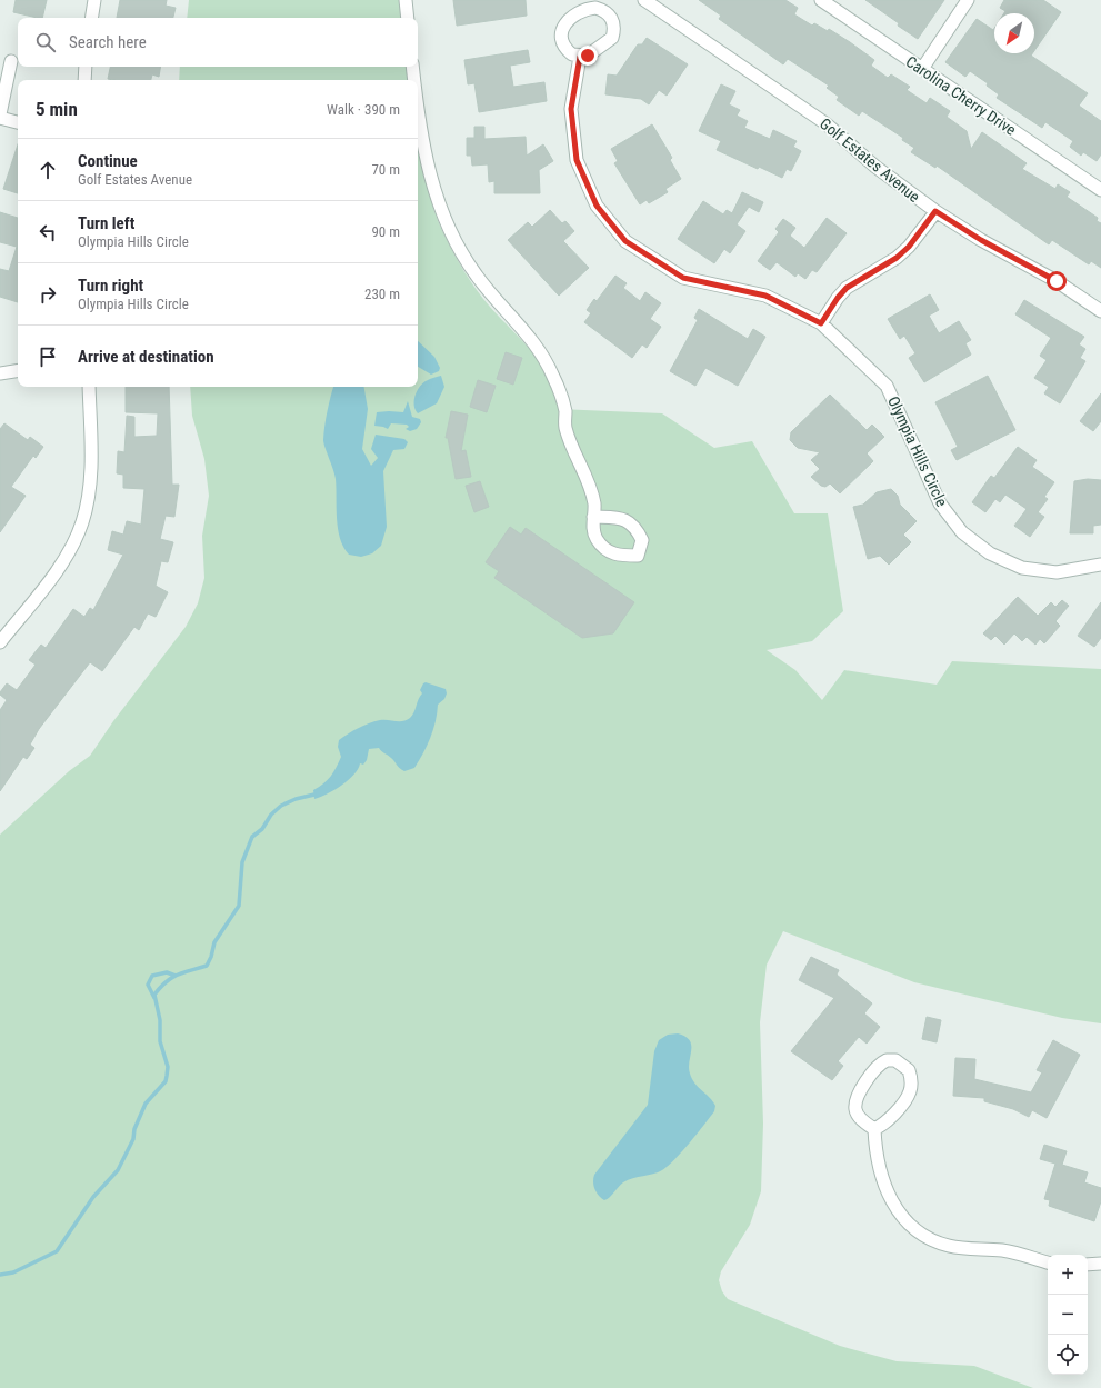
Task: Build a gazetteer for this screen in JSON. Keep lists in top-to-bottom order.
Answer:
{
  "streets": {
    "street": ["Carolina Cherry Drive", "Golf Estates Avenue", "Olympia Hills Circle"]
  },
  "north": "bottom left",
  "page": {
    "search": "Search here",
    "heading": ["5 min", "Walk · 390 m"],
    "list": [
      ["Continue", "Golf Estates Avenue", "70 m"],
      ["Turn left", "Olympia Hills Circle", "90 m"],
      ["Turn right", "Olympia Hills Circle", "230 m"],
      "Arrive at destination"
    ],
    "map_buttons": ["+", "−"]
  }
}
